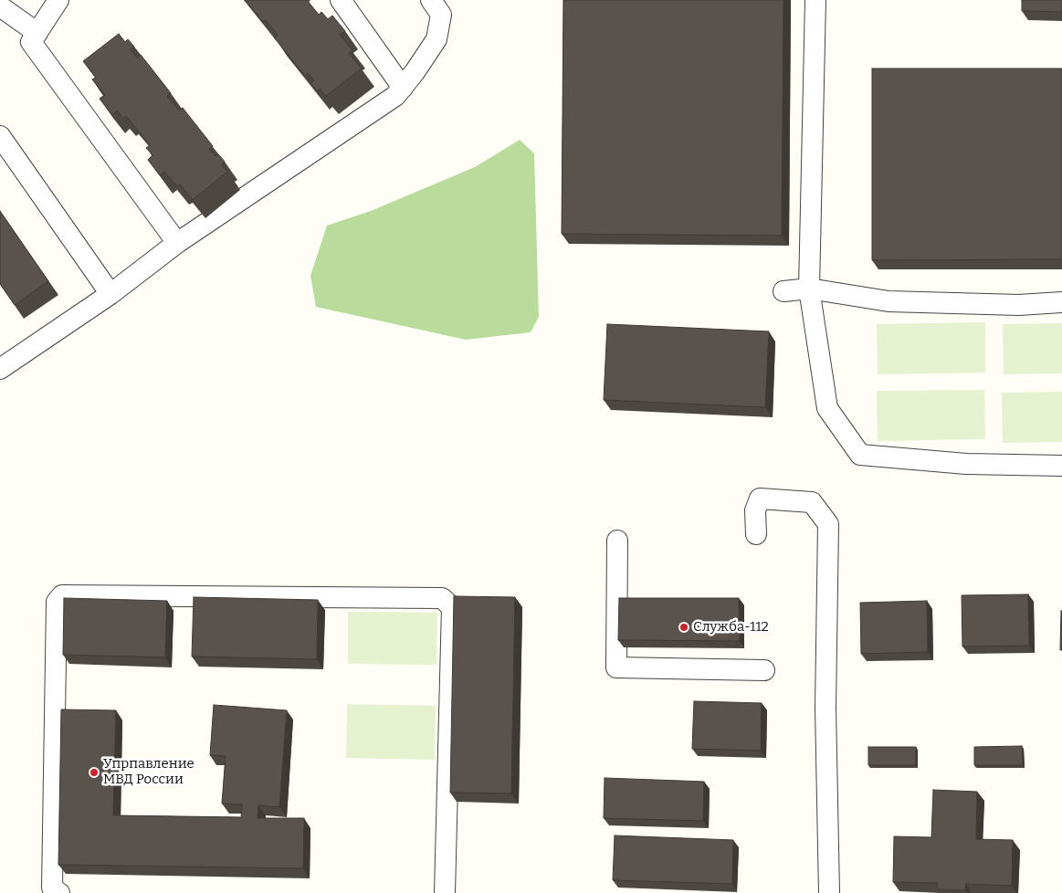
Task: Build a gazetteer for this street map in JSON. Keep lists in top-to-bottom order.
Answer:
{
  "places": ["Служба-112", "Упрпавление МВД России"]
}
